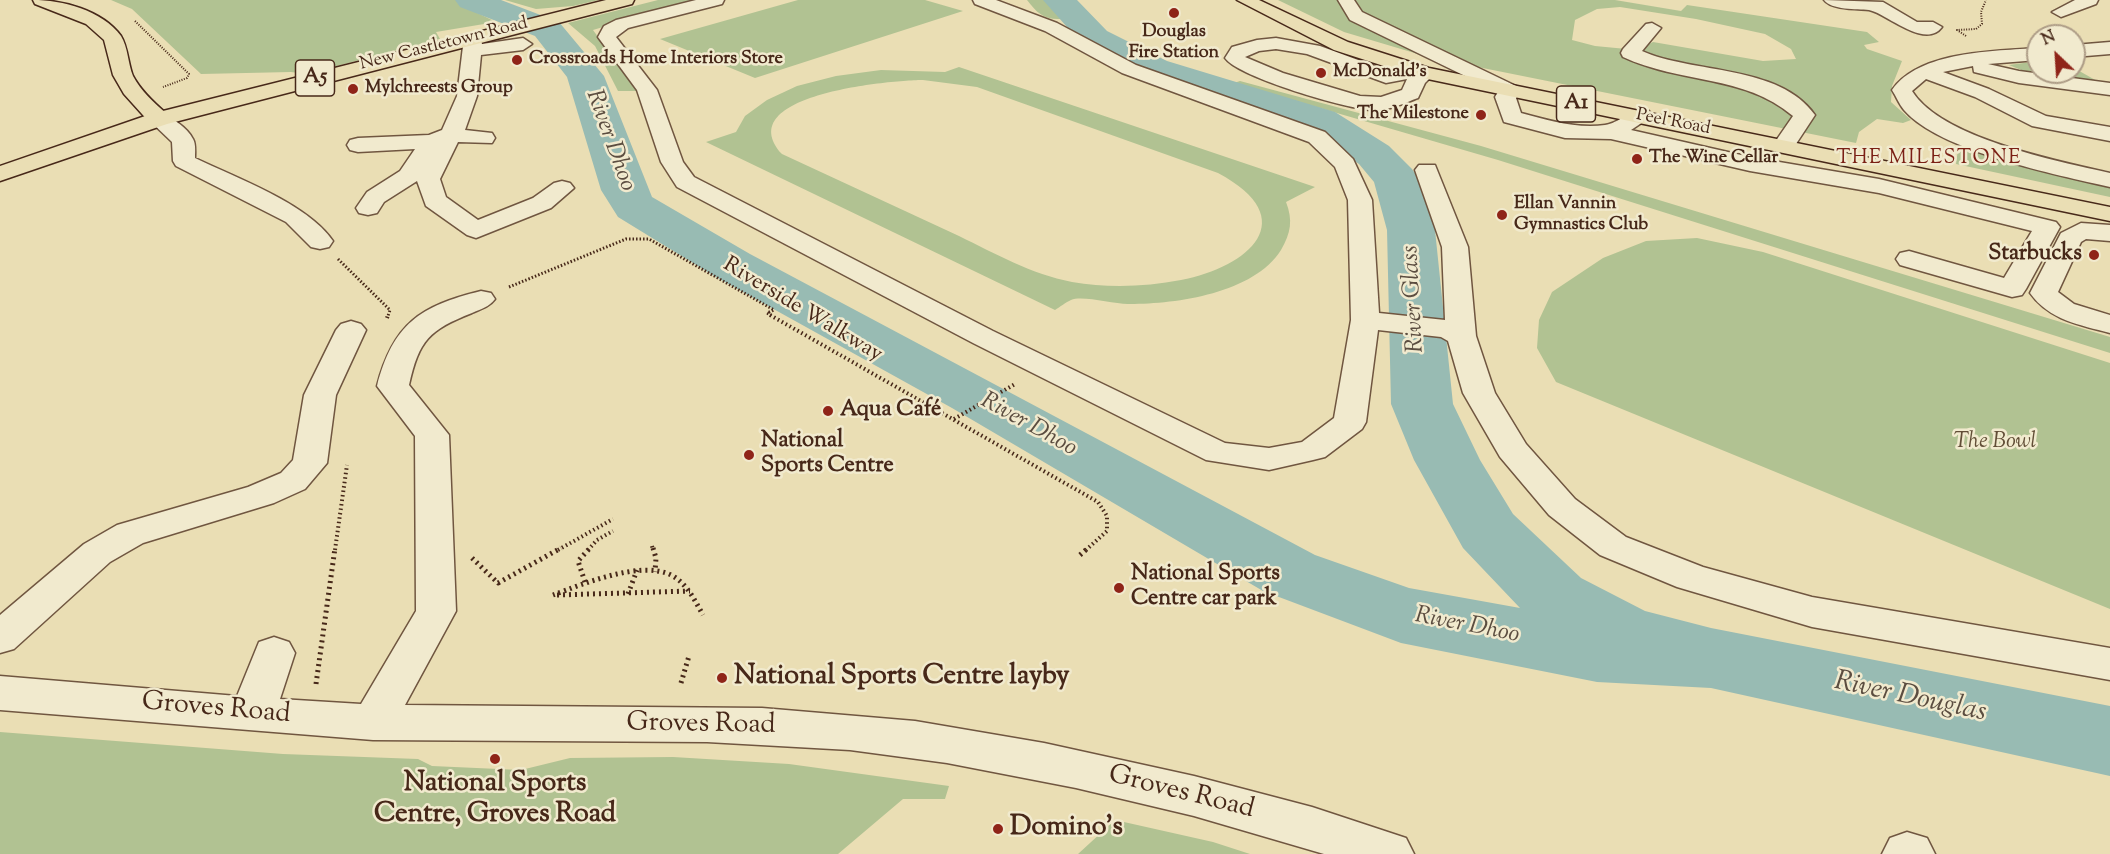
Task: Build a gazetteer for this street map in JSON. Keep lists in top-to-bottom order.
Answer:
{
  "streets": {
    "main road": [
      "New Castletown Road",
      "A5",
      "A1",
      "Peel Road"
    ],
    "street": ["Groves Road"],
    "path": ["Riverside Walkway"]
  },
  "crossings": [
    ["New Castletown Road", "A5"]
  ],
  "districts": ["THE MILESTONE"],
  "water": ["River Dhoo", "River Glass", "River Douglas"],
  "parks": ["The Bowl"],
  "places": [
    "Douglas Fire Station",
    "Crossroads Home Interiors Store",
    "McDonald's",
    "Mylchreests Group",
    "The Milestone",
    "The Wine Cellar",
    "Ellan Vannin Gymnastics Club",
    "Starbucks",
    "Aqua Café",
    "National Sports Centre",
    "National Sports Centre car park",
    "National Sports Centre layby",
    "National Sports Centre, Groves Road",
    "Domino's"
  ],
  "north": "top left"
}
